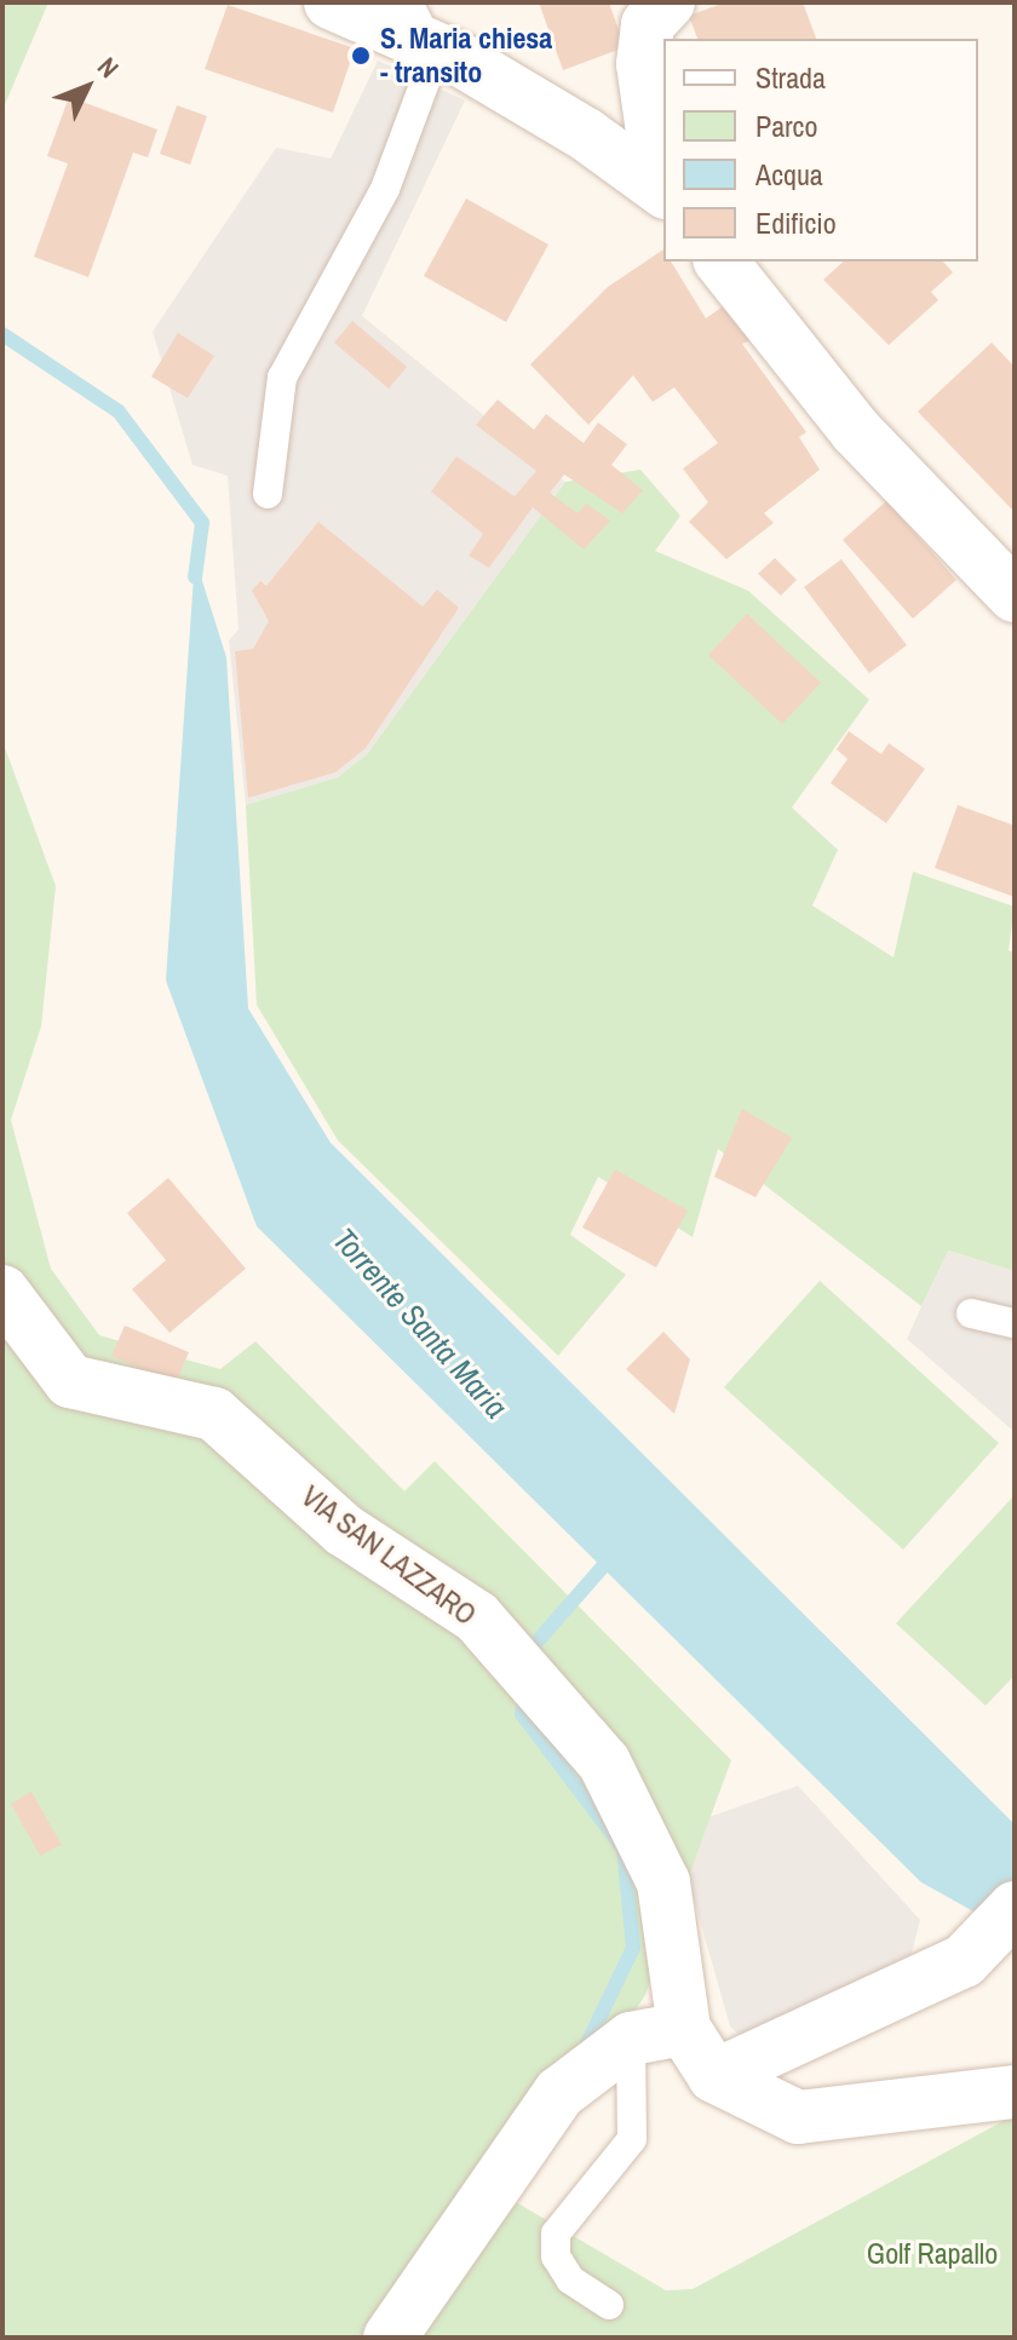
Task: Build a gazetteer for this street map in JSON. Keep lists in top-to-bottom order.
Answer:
{
  "streets": {
    "street": ["VIA SAN LAZZARO"]
  },
  "water": ["Torrente Santa Maria"],
  "parks": ["Golf Rapallo"],
  "places": ["S. Maria chiesa - transito"],
  "legend": [
    "Strada",
    "Parco",
    "Acqua",
    "Edificio"
  ],
  "north": "top right"
}
